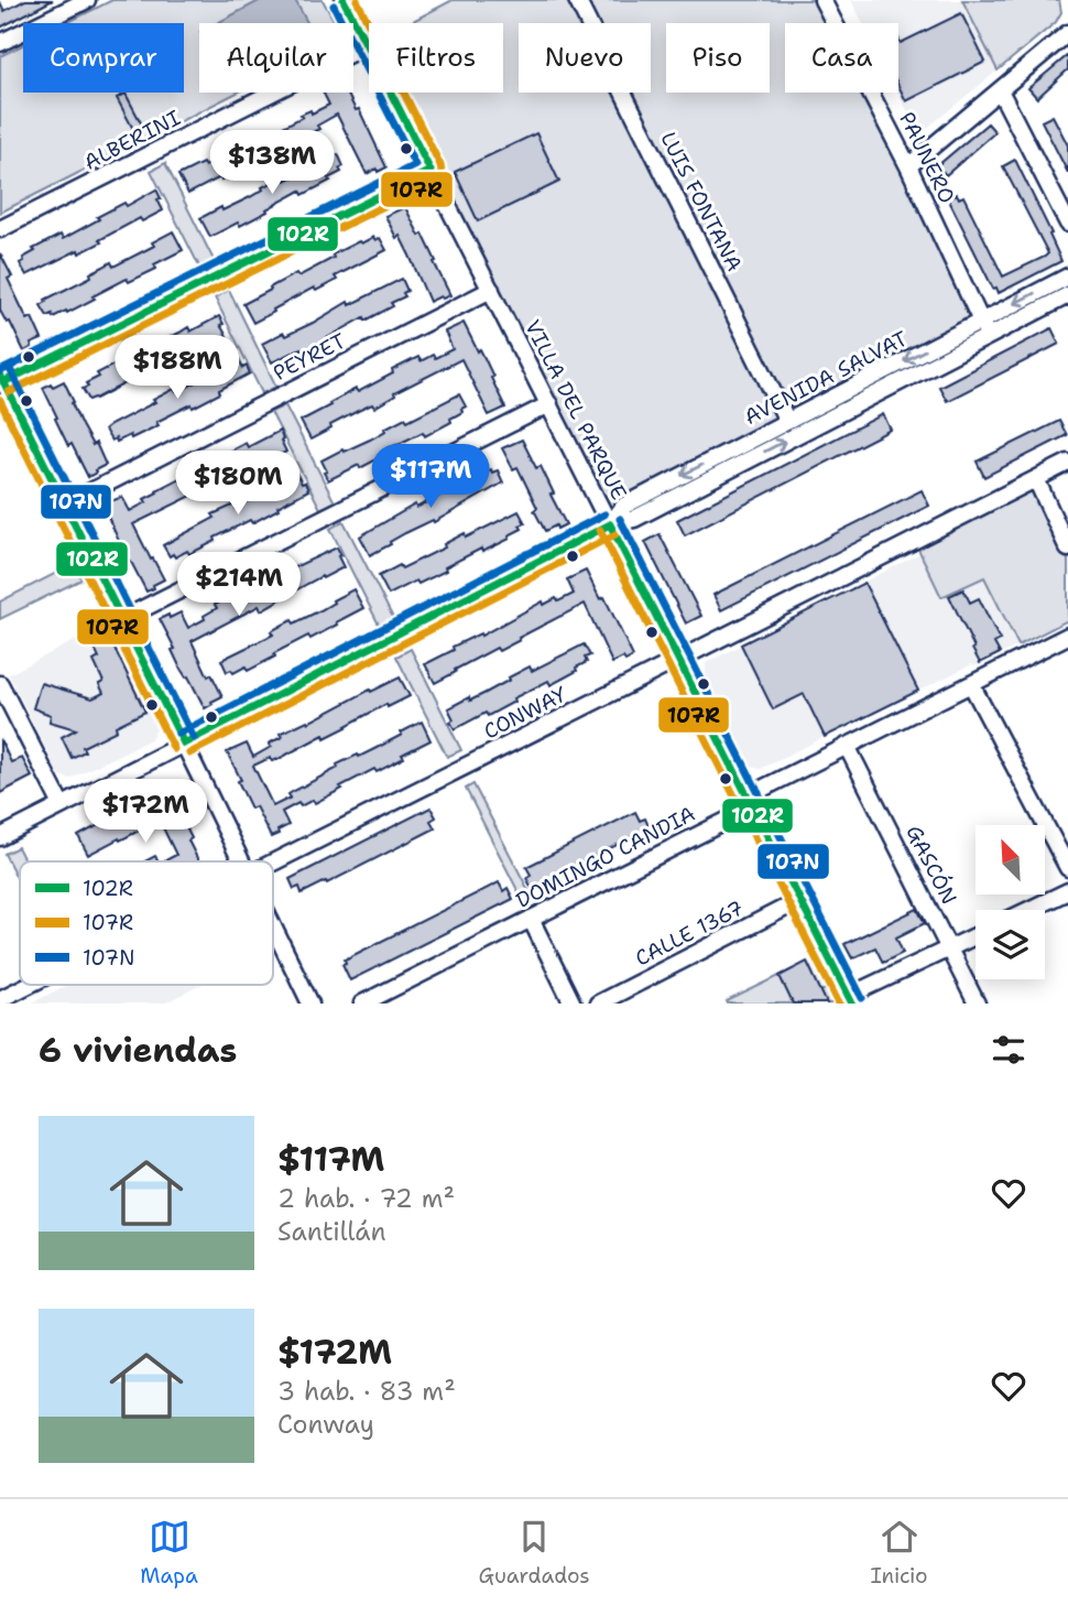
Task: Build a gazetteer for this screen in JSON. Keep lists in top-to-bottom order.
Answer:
{
  "streets": {
    "street": [
      "ALBERINI",
      "PAUNERO",
      "LUIS FONTANA",
      "PEYRET",
      "AVENIDA SALVAT",
      "VILLA DEL PARQUE",
      "CONWAY",
      "DOMINGO CANDIA",
      "GASCÓN",
      "CALLE 1367"
    ]
  },
  "crossings": [
    ["ALBERINI", "VILLA DEL PARQUE"],
    ["PAUNERO", "AVENIDA SALVAT"],
    ["LUIS FONTANA", "AVENIDA SALVAT"],
    ["PEYRET", "VILLA DEL PARQUE"],
    ["AVENIDA SALVAT", "VILLA DEL PARQUE"],
    ["VILLA DEL PARQUE", "CONWAY"],
    ["VILLA DEL PARQUE", "DOMINGO CANDIA"],
    ["VILLA DEL PARQUE", "CALLE 1367"],
    ["DOMINGO CANDIA", "GASCÓN"]
  ],
  "lines": ["transit line 102R", "transit line 107R", "transit line 107N"],
  "legend": ["102R", "107R", "107N"],
  "north": "top left",
  "page": {
    "chip": [
      "Comprar",
      "Alquilar",
      "Filtros",
      "Nuevo",
      "Piso",
      "Casa"
    ],
    "price": [
      "$138M",
      "$188M",
      "$117M",
      "$180M",
      "$214M",
      "$172M"
    ],
    "heading": "6 viviendas",
    "list": [
      {
        "name": "$117M",
        "note": "2 hab. · 72 m² · Santillán"
      },
      {
        "name": "$172M",
        "note": "3 hab. · 83 m² · Conway"
      }
    ],
    "tabs": ["Mapa", "Guardados", "Inicio"]
  }
}
